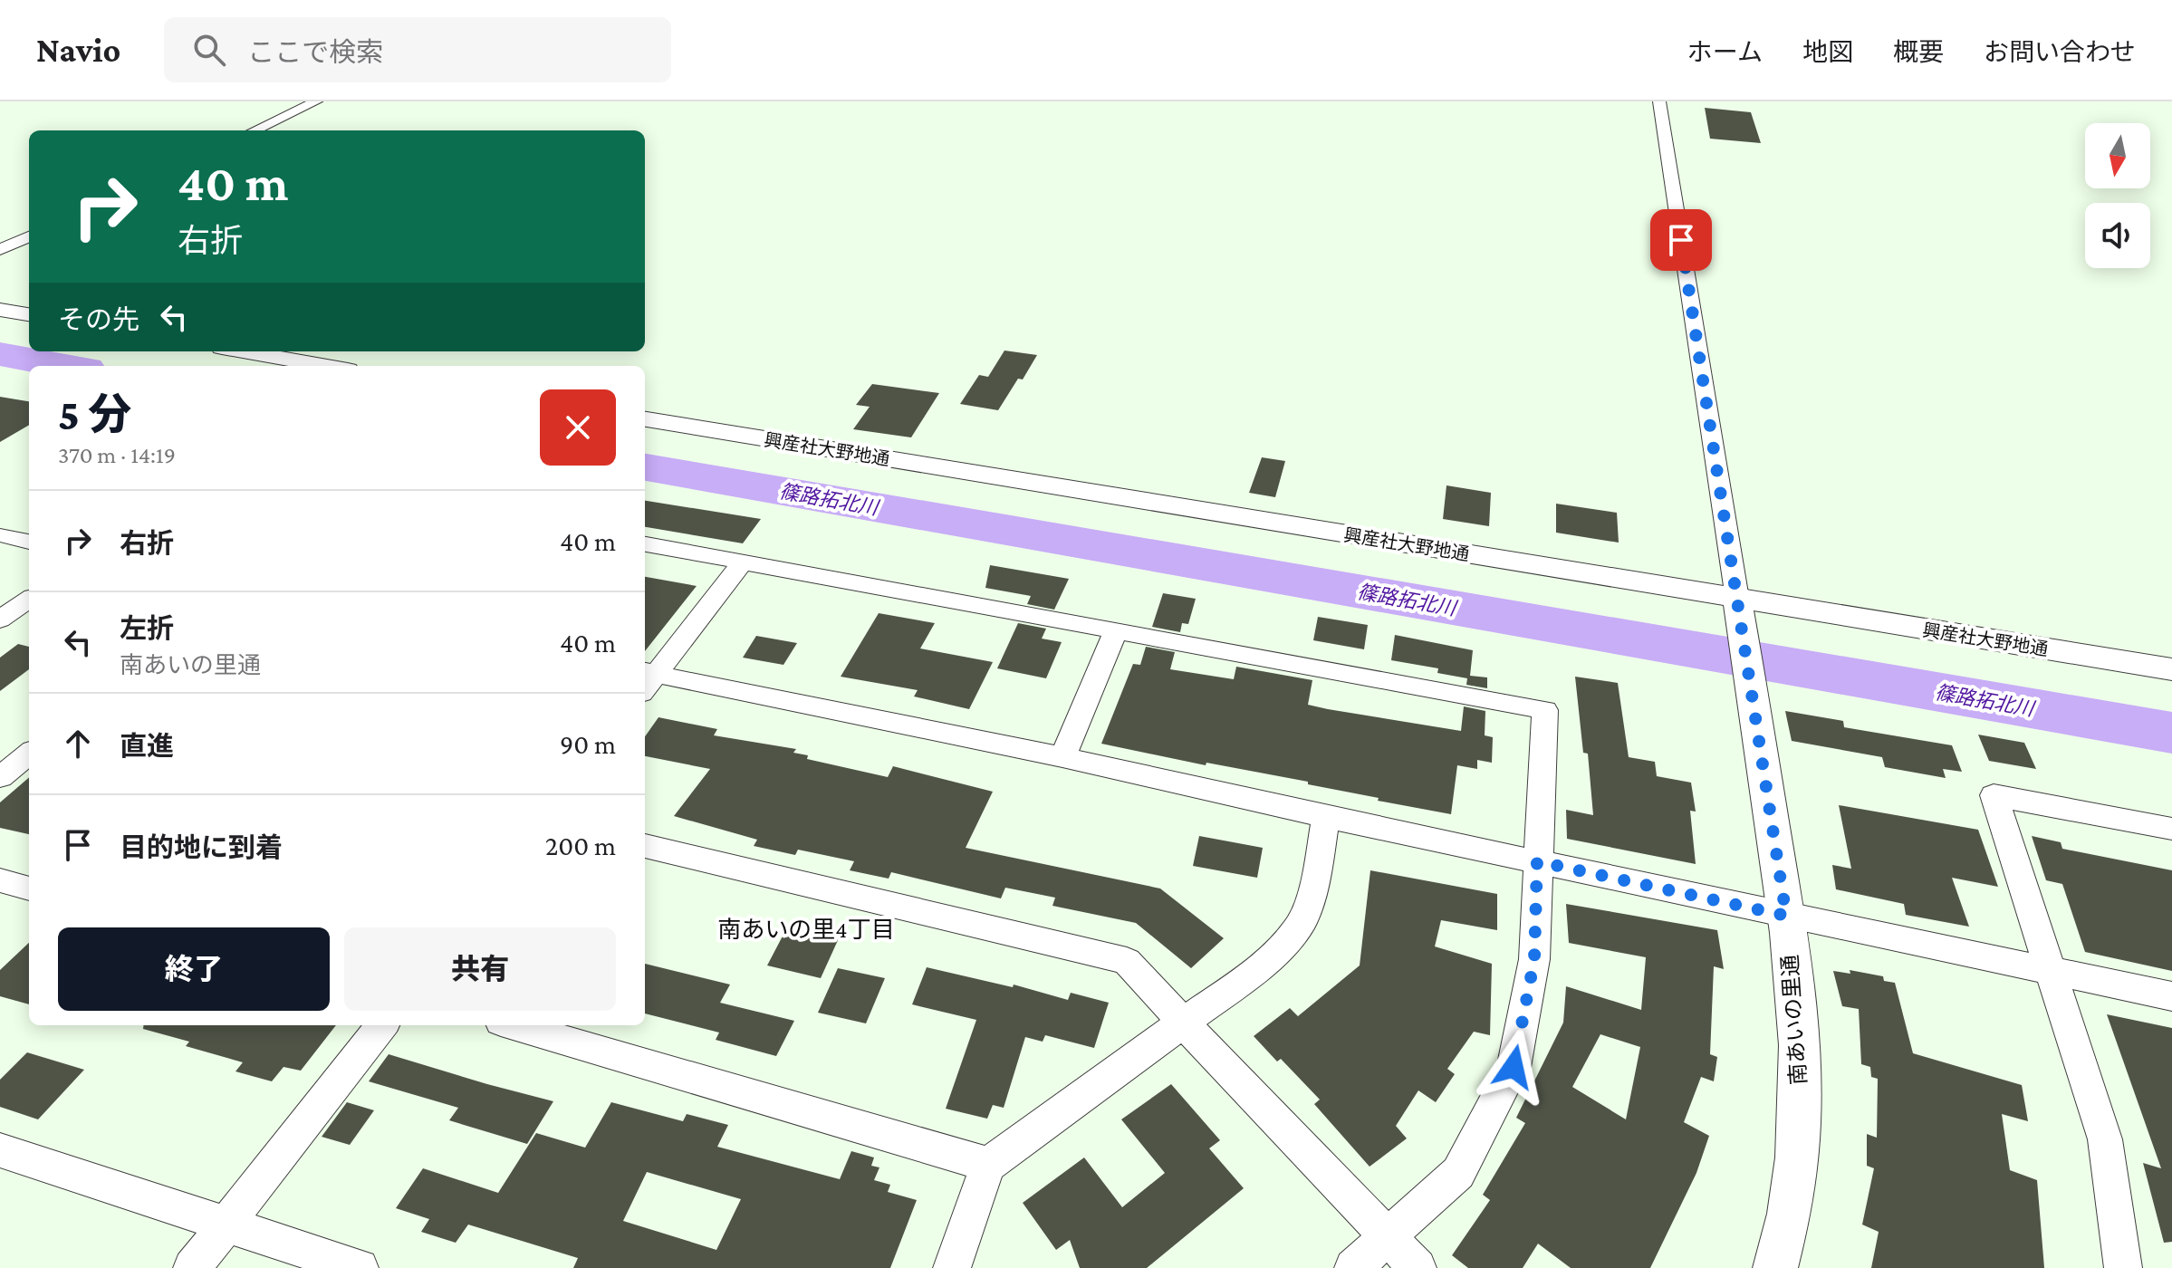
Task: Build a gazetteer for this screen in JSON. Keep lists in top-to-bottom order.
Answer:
{
  "streets": {
    "street": ["興産社大野地通", "南あいの里通"]
  },
  "crossings": [
    ["興産社大野地通", "南あいの里通"]
  ],
  "districts": ["南あいの里4丁目"],
  "water": ["篠路拓北川"],
  "north": "bottom",
  "page": {
    "header": "Navio",
    "search": "ここで検索",
    "nav": [
      "ホーム",
      "地図",
      "概要",
      "お問い合わせ"
    ],
    "turn": ["40 m", "右折"],
    "then": "その先",
    "heading": ["5 分", "370 m · 14:19"],
    "list": [
      {
        "name": "右折",
        "value": "40 m"
      },
      {
        "name": "左折",
        "note": "南あいの里通",
        "value": "40 m"
      },
      {
        "name": "直進",
        "value": "90 m"
      },
      {
        "name": "目的地に到着",
        "value": "200 m"
      }
    ],
    "buttons": ["終了", "共有"]
  }
}
